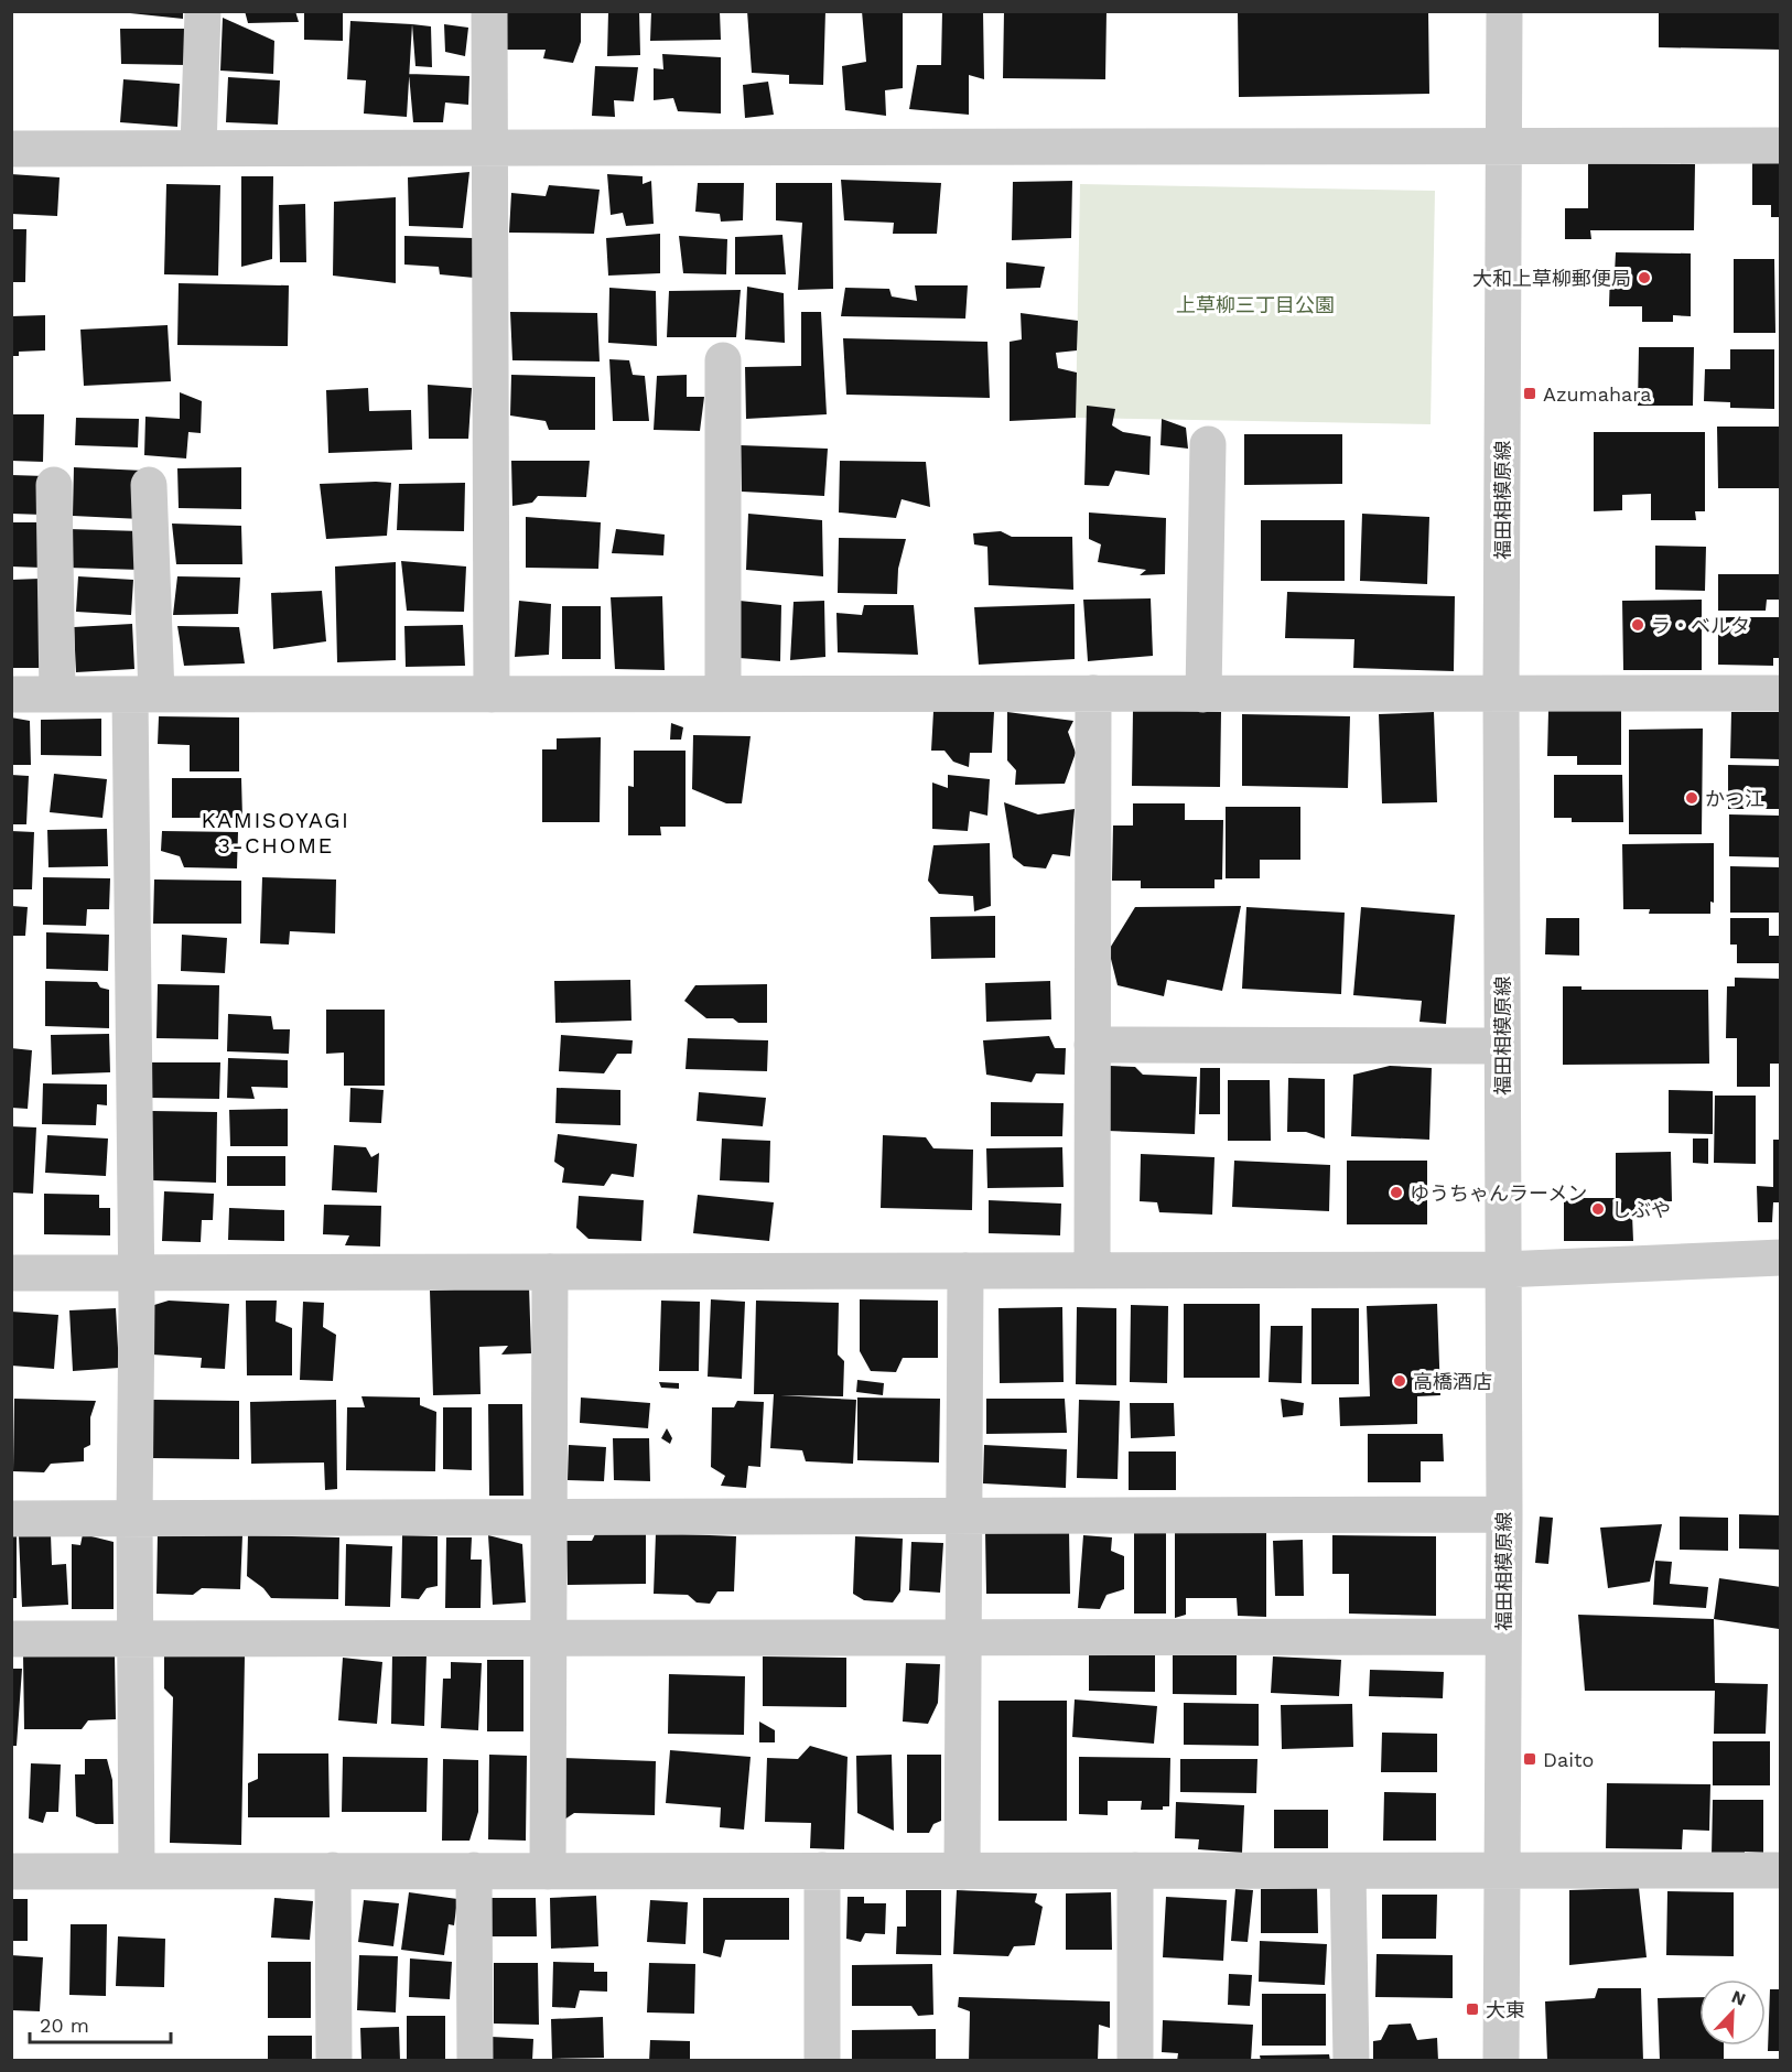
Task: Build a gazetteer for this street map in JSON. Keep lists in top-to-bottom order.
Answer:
{
  "streets": {
    "street": ["福田相模原線"]
  },
  "districts": ["KAMISOYAGI 3-CHOME"],
  "parks": ["上草柳三丁目公園"],
  "places": {
    "other": [
      "大和上草柳郵便局",
      "ラ・ベルタ",
      "かつ江",
      "ゆうちゃんラーメン",
      "しぶや",
      "高橋酒店"
    ],
    "transit": ["Azumahara", "Daito", "大東"]
  },
  "scale_bar": "20 m",
  "north": "top right"
}
